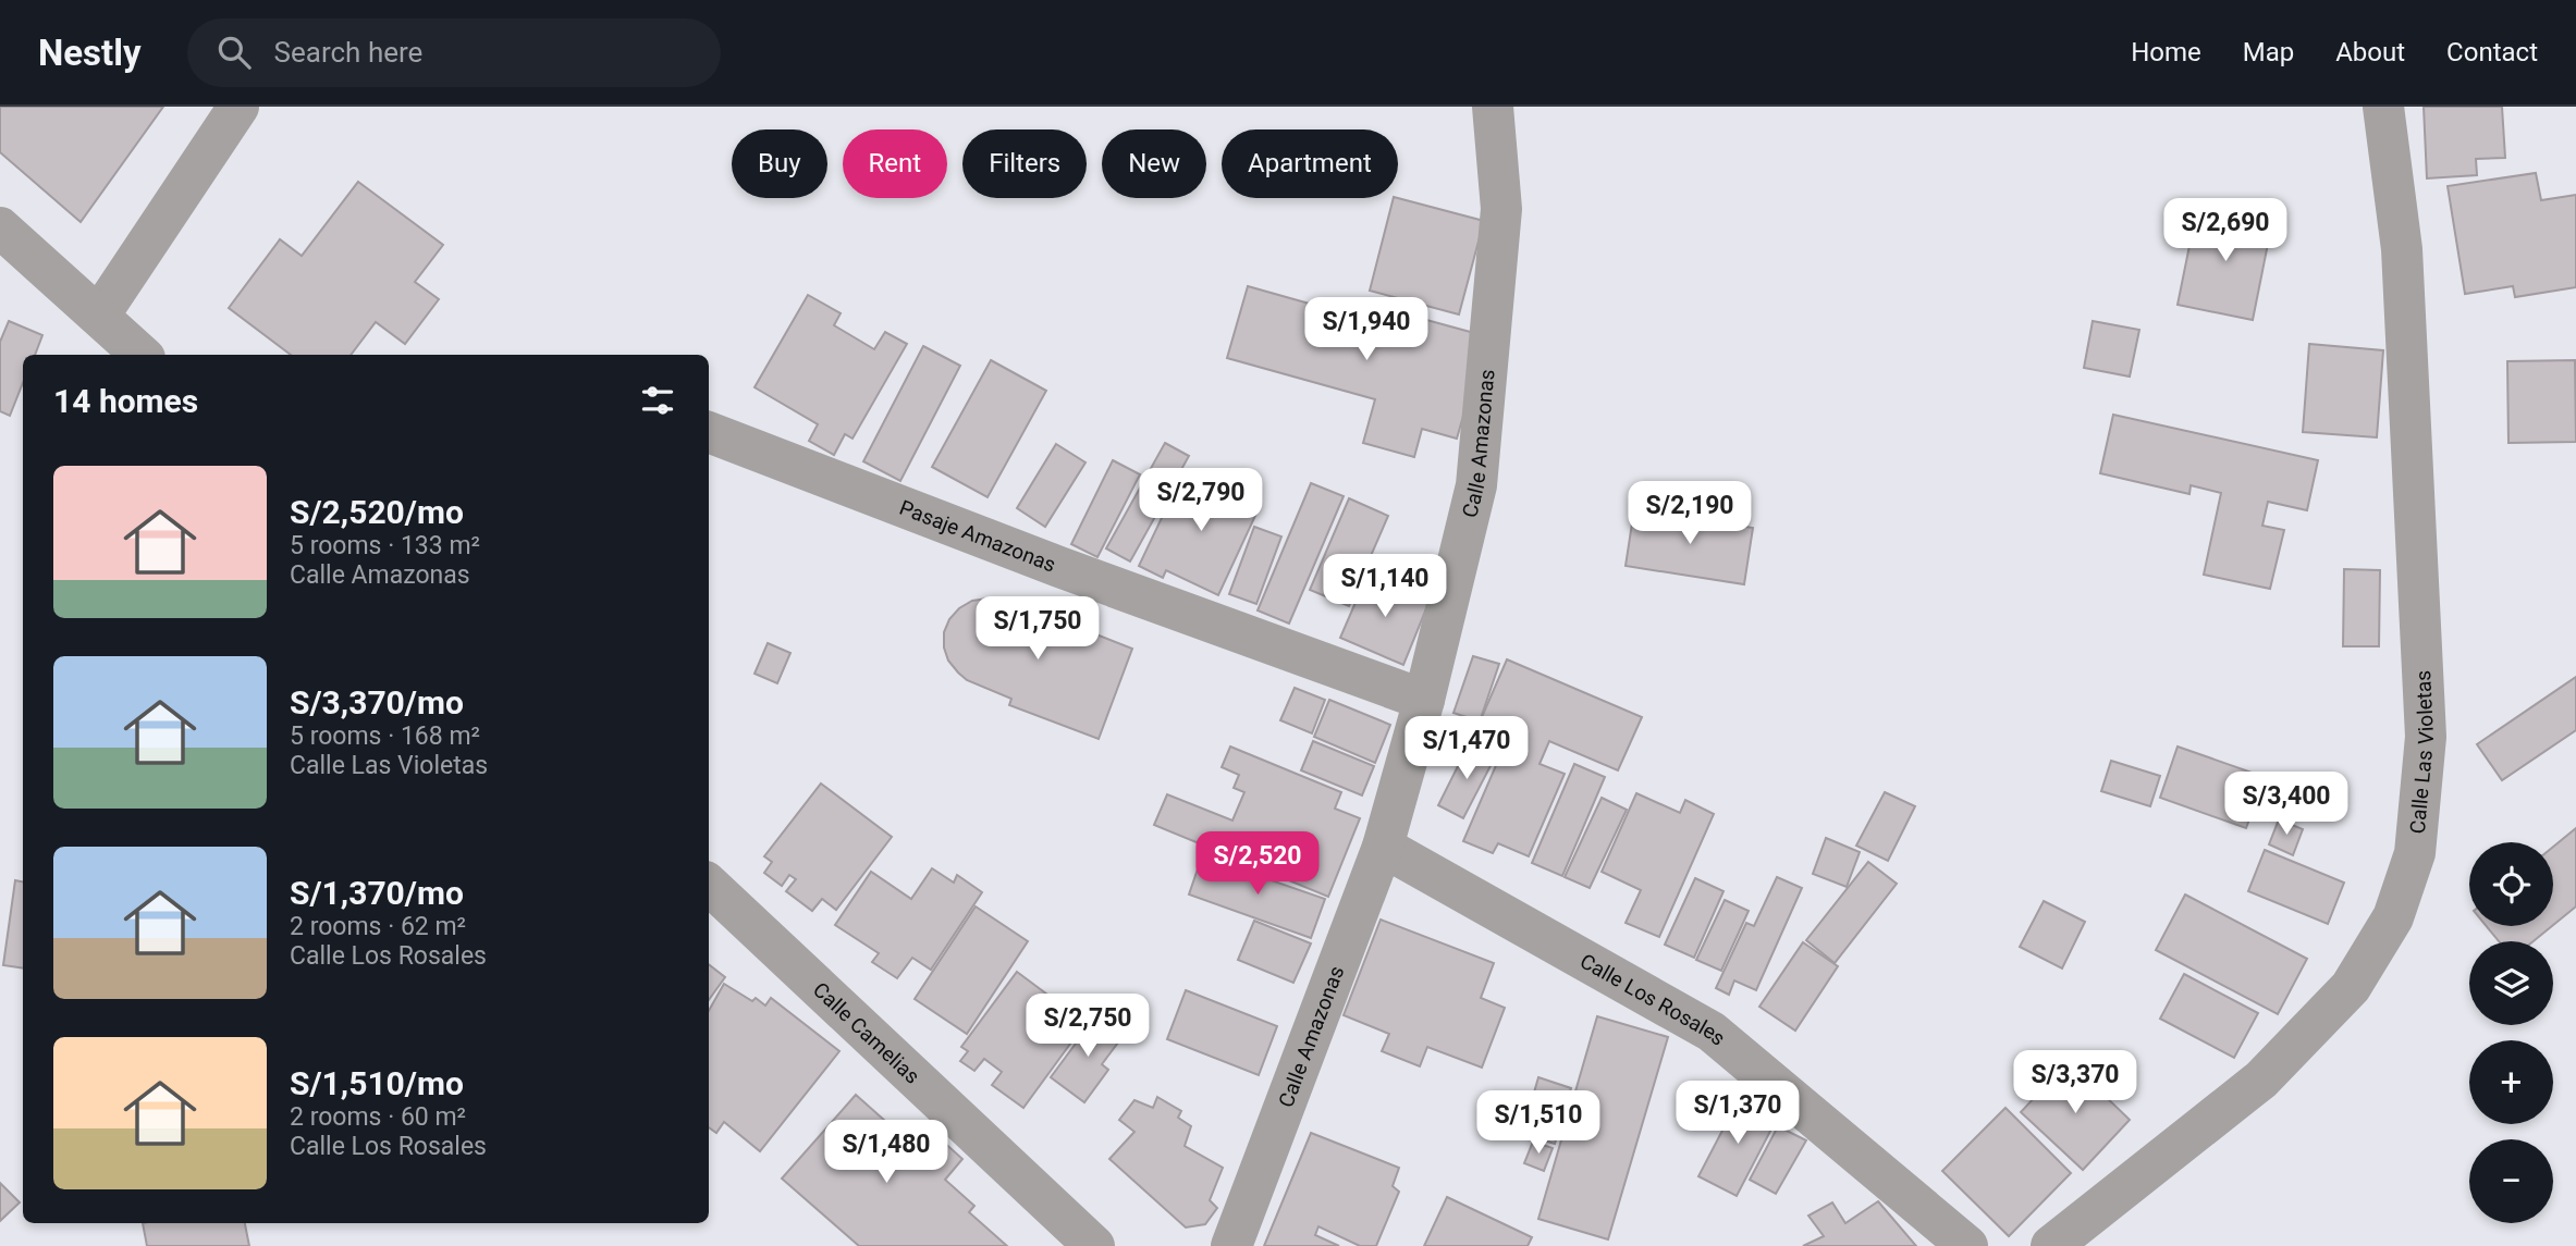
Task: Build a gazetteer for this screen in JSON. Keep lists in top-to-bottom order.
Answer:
{
  "streets": {
    "street": [
      "Calle Amazonas",
      "Pasaje Amazonas",
      "Calle Las Violetas",
      "Calle Los Rosales",
      "Calle Camelias"
    ]
  },
  "crossings": [
    ["Calle Amazonas", "Pasaje Amazonas"],
    ["Calle Amazonas", "Calle Los Rosales"]
  ],
  "page": {
    "header": "Nestly",
    "search": "Search here",
    "nav": [
      "Home",
      "Map",
      "About",
      "Contact"
    ],
    "chip": [
      "Buy",
      "Rent",
      "Filters",
      "New",
      "Apartment"
    ],
    "price": [
      "S/2,690",
      "S/1,940",
      "S/2,790",
      "S/2,190",
      "S/1,140",
      "S/1,750",
      "S/1,470",
      "S/3,400",
      "S/2,520",
      "S/2,750",
      "S/3,370",
      "S/1,370",
      "S/1,510",
      "S/1,480"
    ],
    "heading": "14 homes",
    "list": [
      {
        "name": "S/2,520/mo",
        "note": "5 rooms · 133 m² · Calle Amazonas"
      },
      {
        "name": "S/3,370/mo",
        "note": "5 rooms · 168 m² · Calle Las Violetas"
      },
      {
        "name": "S/1,370/mo",
        "note": "2 rooms · 62 m² · Calle Los Rosales"
      },
      {
        "name": "S/1,510/mo",
        "note": "2 rooms · 60 m² · Calle Los Rosales"
      }
    ],
    "map_buttons": ["+", "−"]
  }
}
